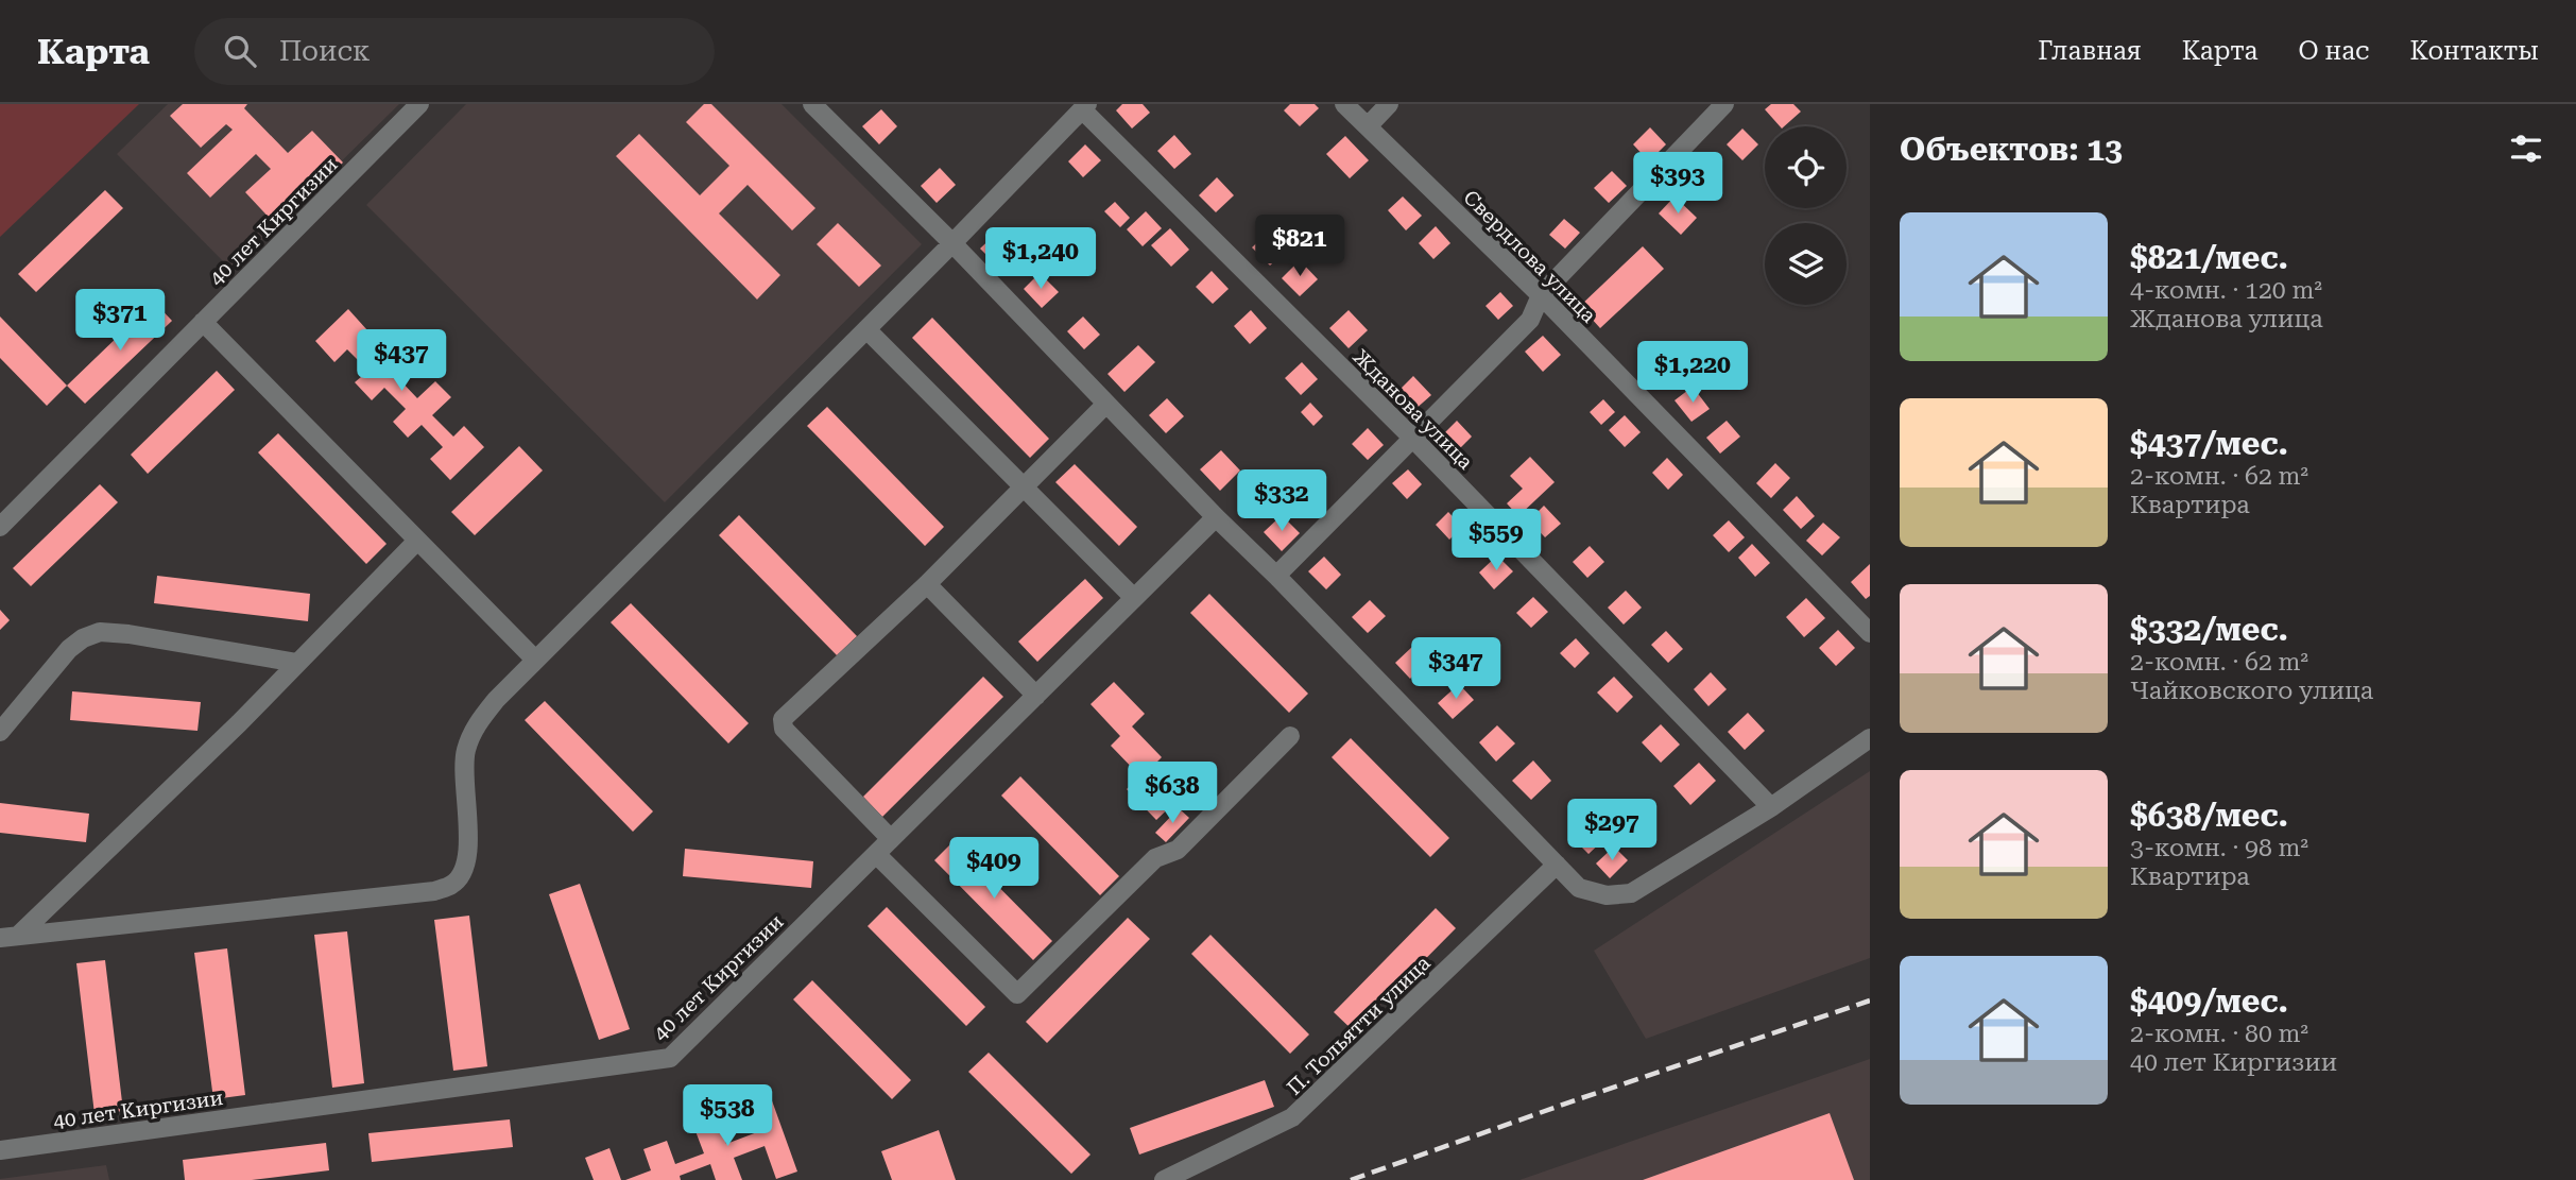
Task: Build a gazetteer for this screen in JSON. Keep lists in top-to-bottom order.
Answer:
{
  "streets": {
    "street": [
      "40 лет Киргизии",
      "Свердлова улица",
      "Жданова улица",
      "П. Тольятти улица"
    ]
  },
  "page": {
    "header": "Карта",
    "search": "Поиск",
    "nav": [
      "Главная",
      "Карта",
      "О нас",
      "Контакты"
    ],
    "heading": "Объектов: 13",
    "price": [
      "$393",
      "$821",
      "$1,240",
      "$371",
      "$437",
      "$1,220",
      "$332",
      "$559",
      "$347",
      "$638",
      "$297",
      "$409",
      "$538"
    ],
    "list": [
      {
        "name": "$821/мес.",
        "note": "4-комн. · 120 m² · Жданова улица"
      },
      {
        "name": "$437/мес.",
        "note": "2-комн. · 62 m² · Квартира"
      },
      {
        "name": "$332/мес.",
        "note": "2-комн. · 62 m² · Чайковского улица"
      },
      {
        "name": "$638/мес.",
        "note": "3-комн. · 98 m² · Квартира"
      },
      {
        "name": "$409/мес.",
        "note": "2-комн. · 80 m² · 40 лет Киргизии"
      }
    ]
  }
}
